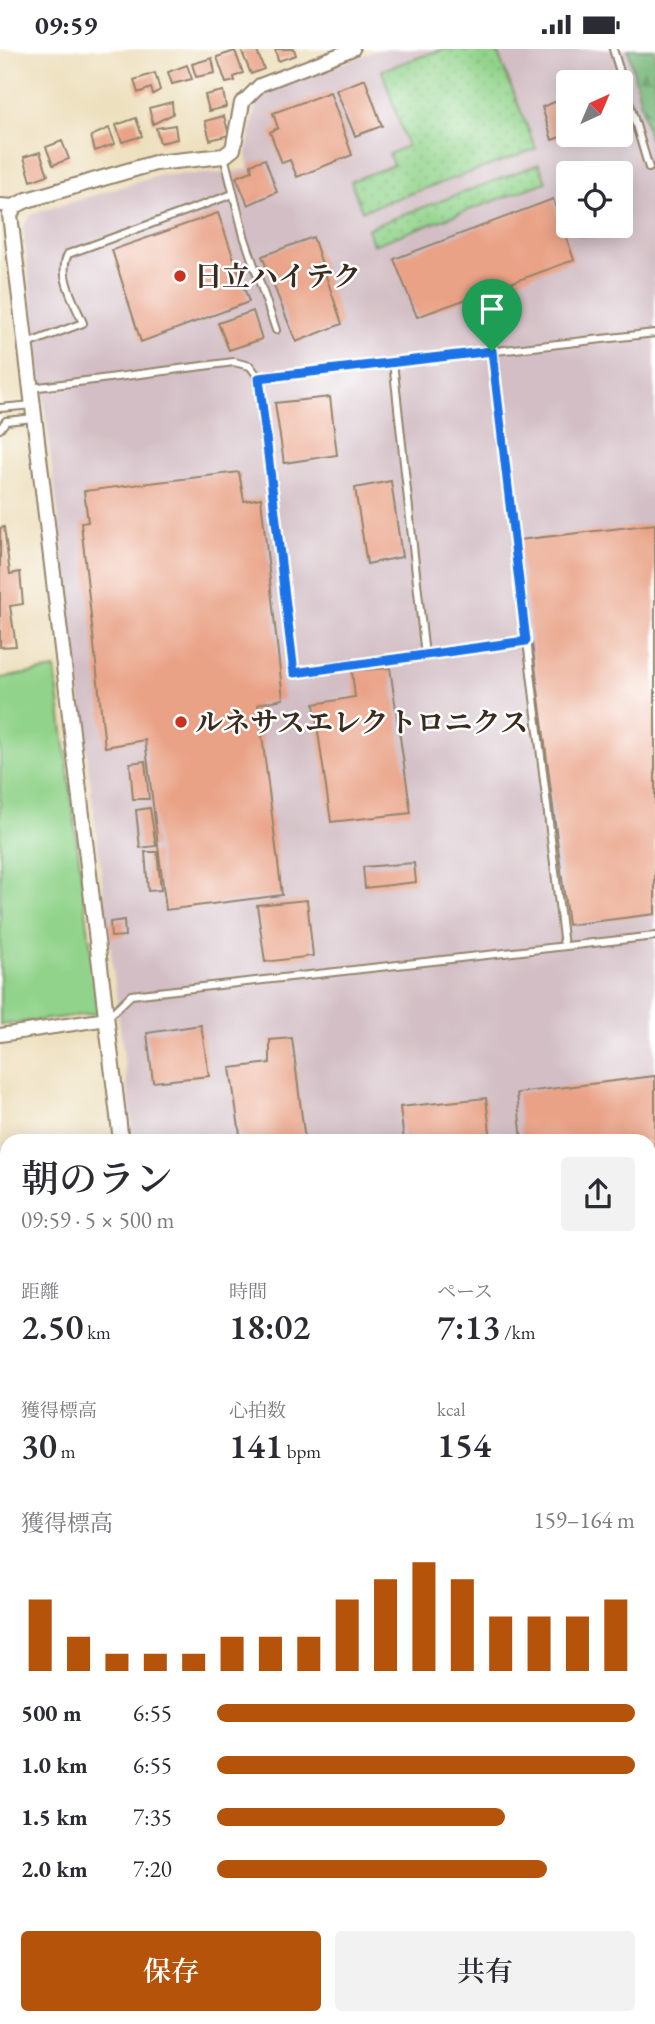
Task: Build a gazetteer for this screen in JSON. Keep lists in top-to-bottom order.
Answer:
{
  "places": ["日立ハイテク", "ルネサスエレクトロニクス"],
  "north": "top right",
  "page": {
    "status": "09:59",
    "heading": ["朝のラン", "09:59 · 5 × 500 m"],
    "stats": [
      ["距離", "2.50 km"],
      ["時間", "18:02"],
      ["ペース", "7:13 /km"],
      ["獲得標高", "30 m"],
      ["心拍数", "141 bpm"],
      ["kcal", "154"]
    ],
    "chart": ["獲得標高", "159–164 m"],
    "list": [
      {
        "name": "500 m",
        "note": "6:55"
      },
      {
        "name": "1.0 km",
        "note": "6:55"
      },
      {
        "name": "1.5 km",
        "note": "7:35"
      },
      {
        "name": "2.0 km",
        "note": "7:20"
      }
    ],
    "buttons": ["保存", "共有"]
  }
}
